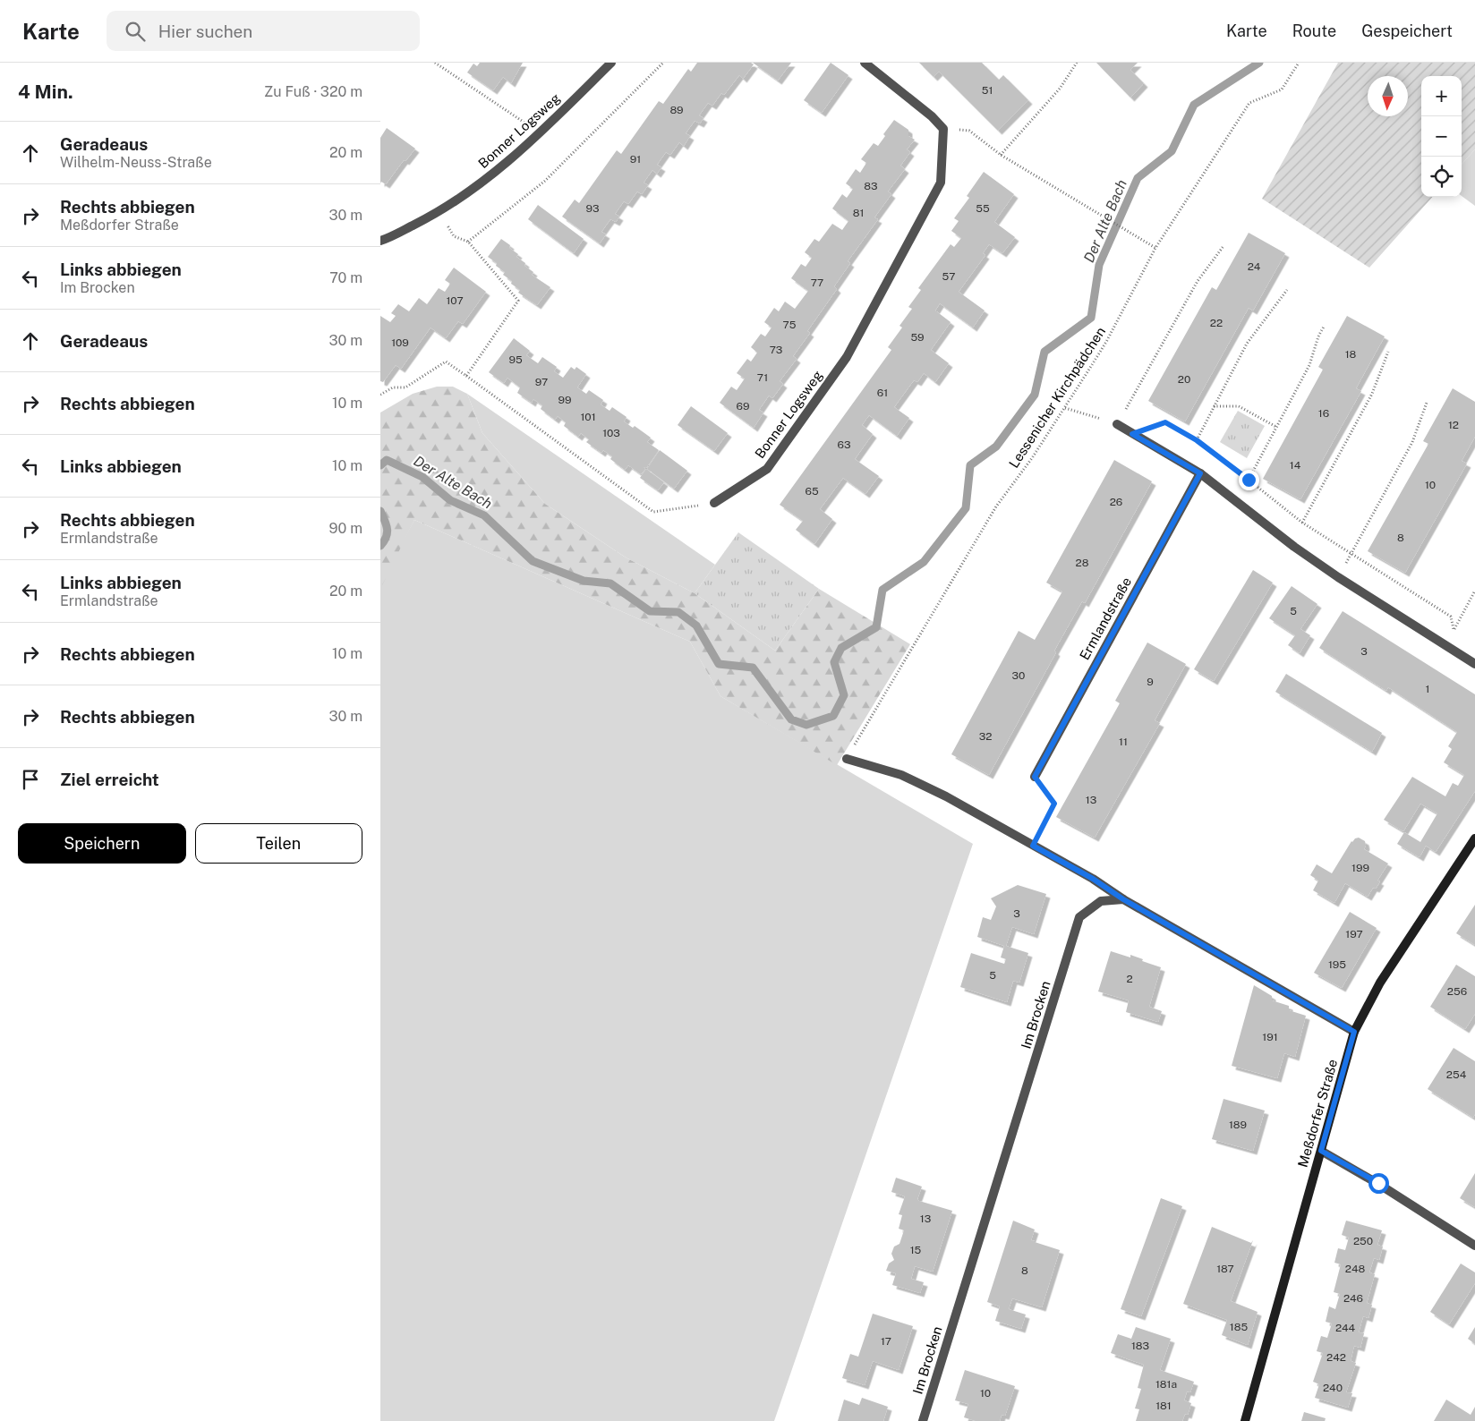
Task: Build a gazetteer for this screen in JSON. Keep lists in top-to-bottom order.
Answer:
{
  "streets": {
    "street": [
      "Bonner Logsweg",
      "Ermlandstraße",
      "Im Brocken",
      "Meßdorfer Straße"
    ],
    "path": ["Lessenicher Kirchpädchen"]
  },
  "water": ["Der Alte Bach"],
  "house_numbers": [
    "51",
    "89",
    "91",
    "83",
    "93",
    "55",
    "81",
    "24",
    "57",
    "77",
    "107",
    "22",
    "75",
    "59",
    "109",
    "73",
    "18",
    "95",
    "71",
    "20",
    "97",
    "61",
    "99",
    "69",
    "16",
    "101",
    "12",
    "103",
    "63",
    "14",
    "10",
    "65",
    "26",
    "8",
    "28",
    "5",
    "3",
    "30",
    "9",
    "1",
    "32",
    "11",
    "13",
    "199",
    "3",
    "197",
    "195",
    "5",
    "2",
    "256",
    "191",
    "254",
    "189",
    "13",
    "250",
    "15",
    "187",
    "248",
    "8",
    "246",
    "185",
    "244",
    "17",
    "183",
    "242",
    "181a",
    "240",
    "10",
    "181"
  ],
  "north": "bottom",
  "page": {
    "header": "Karte",
    "search": "Hier suchen",
    "nav": ["Karte", "Route", "Gespeichert"],
    "heading": ["4 Min.", "Zu Fuß · 320 m"],
    "map_buttons": ["+", "−"],
    "list": [
      ["Geradeaus", "Wilhelm-Neuss-Straße", "20 m"],
      ["Rechts abbiegen", "Meßdorfer Straße", "30 m"],
      ["Links abbiegen", "Im Brocken", "70 m"],
      ["Geradeaus", "30 m"],
      ["Rechts abbiegen", "10 m"],
      ["Links abbiegen", "10 m"],
      ["Rechts abbiegen", "Ermlandstraße", "90 m"],
      ["Links abbiegen", "Ermlandstraße", "20 m"],
      ["Rechts abbiegen", "10 m"],
      ["Rechts abbiegen", "30 m"],
      "Ziel erreicht"
    ],
    "buttons": ["Speichern", "Teilen"]
  }
}
